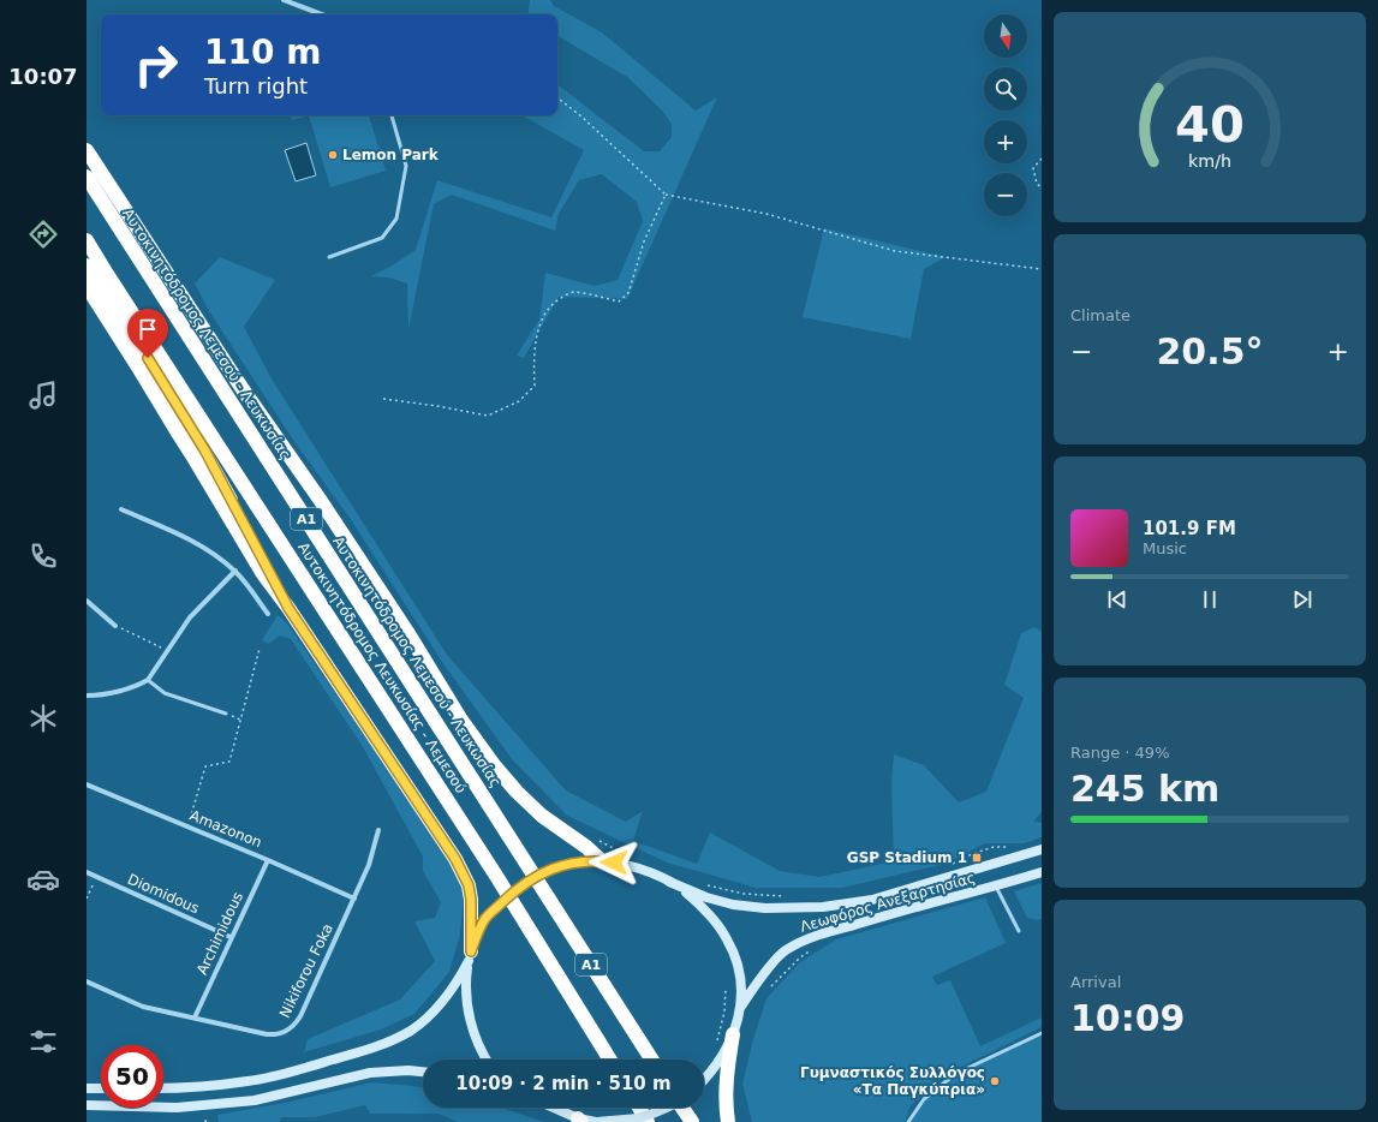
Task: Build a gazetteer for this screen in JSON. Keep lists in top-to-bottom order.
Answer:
{
  "streets": {
    "highway": ["Αυτοκινητόδρομος Λεμεσού - Λευκωσίας", "A1", "Αυτοκινητόδρομος Λευκωσίας - Λεμεσού"],
    "main road": ["Λεωφόρος Ανεξαρτησίας"],
    "street": [
      "Amazonon",
      "Diomidous",
      "Archimidous",
      "Nikiforou Foka"
    ]
  },
  "crossings": [
    ["Amazonon", "Archimidous"],
    ["Amazonon", "Nikiforou Foka"],
    ["Diomidous", "Archimidous"],
    ["Archimidous", "Nikiforou Foka"]
  ],
  "places": {
    "other": ["Lemon Park", "Γυμναστικός Συλλόγος «Τα Παγκύπρια»"],
    "transit": ["GSP Stadium 1"]
  },
  "north": "bottom",
  "page": {
    "tabs": "10:07",
    "map_buttons": ["+", "−"],
    "turn": ["110 m", "Turn right"],
    "tile": [
      "Climate",
      ["Range · 49%", "245 km"],
      ["Arrival", "10:09"]
    ],
    "heat": ["−", "20.5°", "+"],
    "song": ["101.9 FM", "Music"],
    "limit": "50",
    "trip": "10:09 · 2 min · 510 m",
    "gauge": ["40", "km/h"]
  }
}
